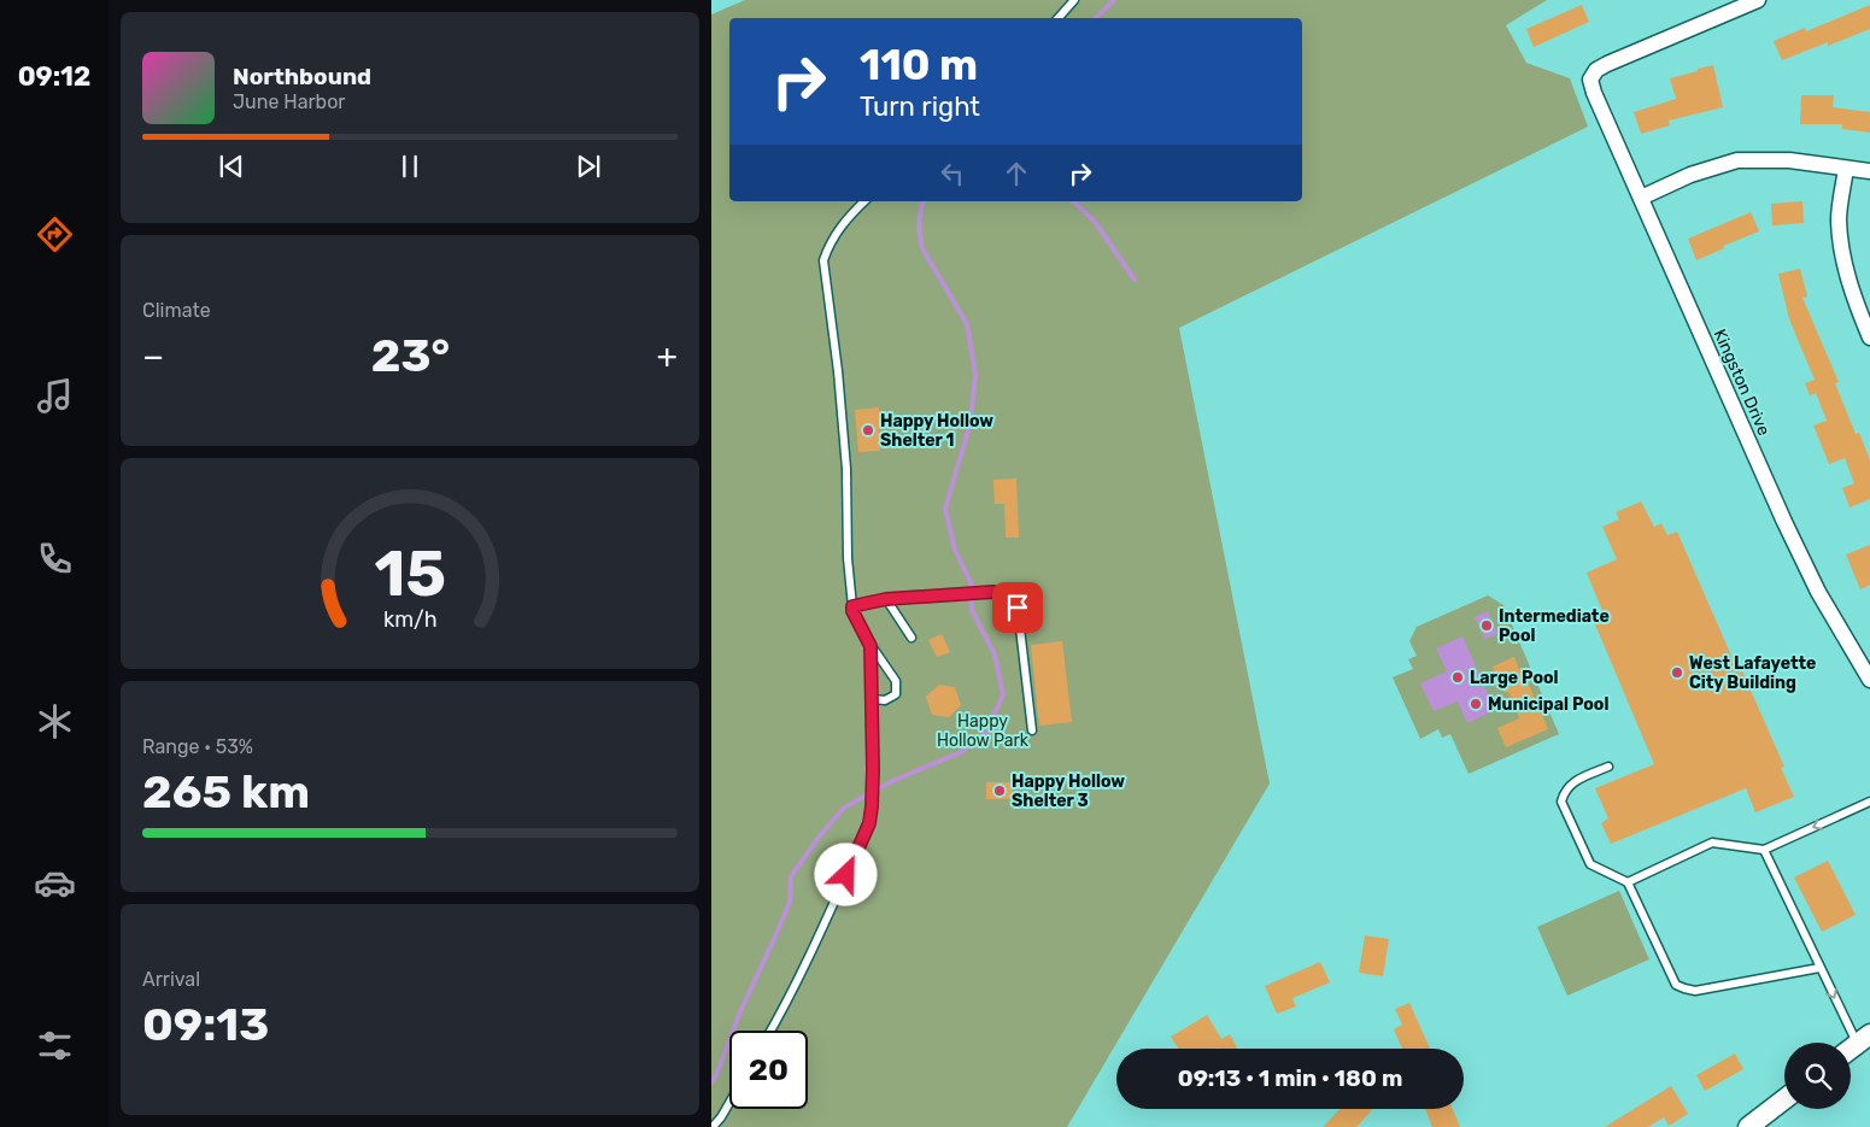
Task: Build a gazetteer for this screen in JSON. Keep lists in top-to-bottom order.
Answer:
{
  "streets": {
    "street": ["Kingston Drive"]
  },
  "parks": ["Happy Hollow Park"],
  "places": [
    "Happy Hollow Shelter 1",
    "Intermediate Pool",
    "West Lafayette City Building",
    "Large Pool",
    "Municipal Pool",
    "Happy Hollow Shelter 3"
  ],
  "page": {
    "tabs": "09:12",
    "turn": ["110 m", "Turn right"],
    "song": ["Northbound", "June Harbor"],
    "tile": [
      "Climate",
      ["Range · 53%", "265 km"],
      ["Arrival", "09:13"]
    ],
    "heat": ["−", "23°", "+"],
    "limit": "20",
    "trip": "09:13 · 1 min · 180 m",
    "gauge": ["15", "km/h"]
  }
}
